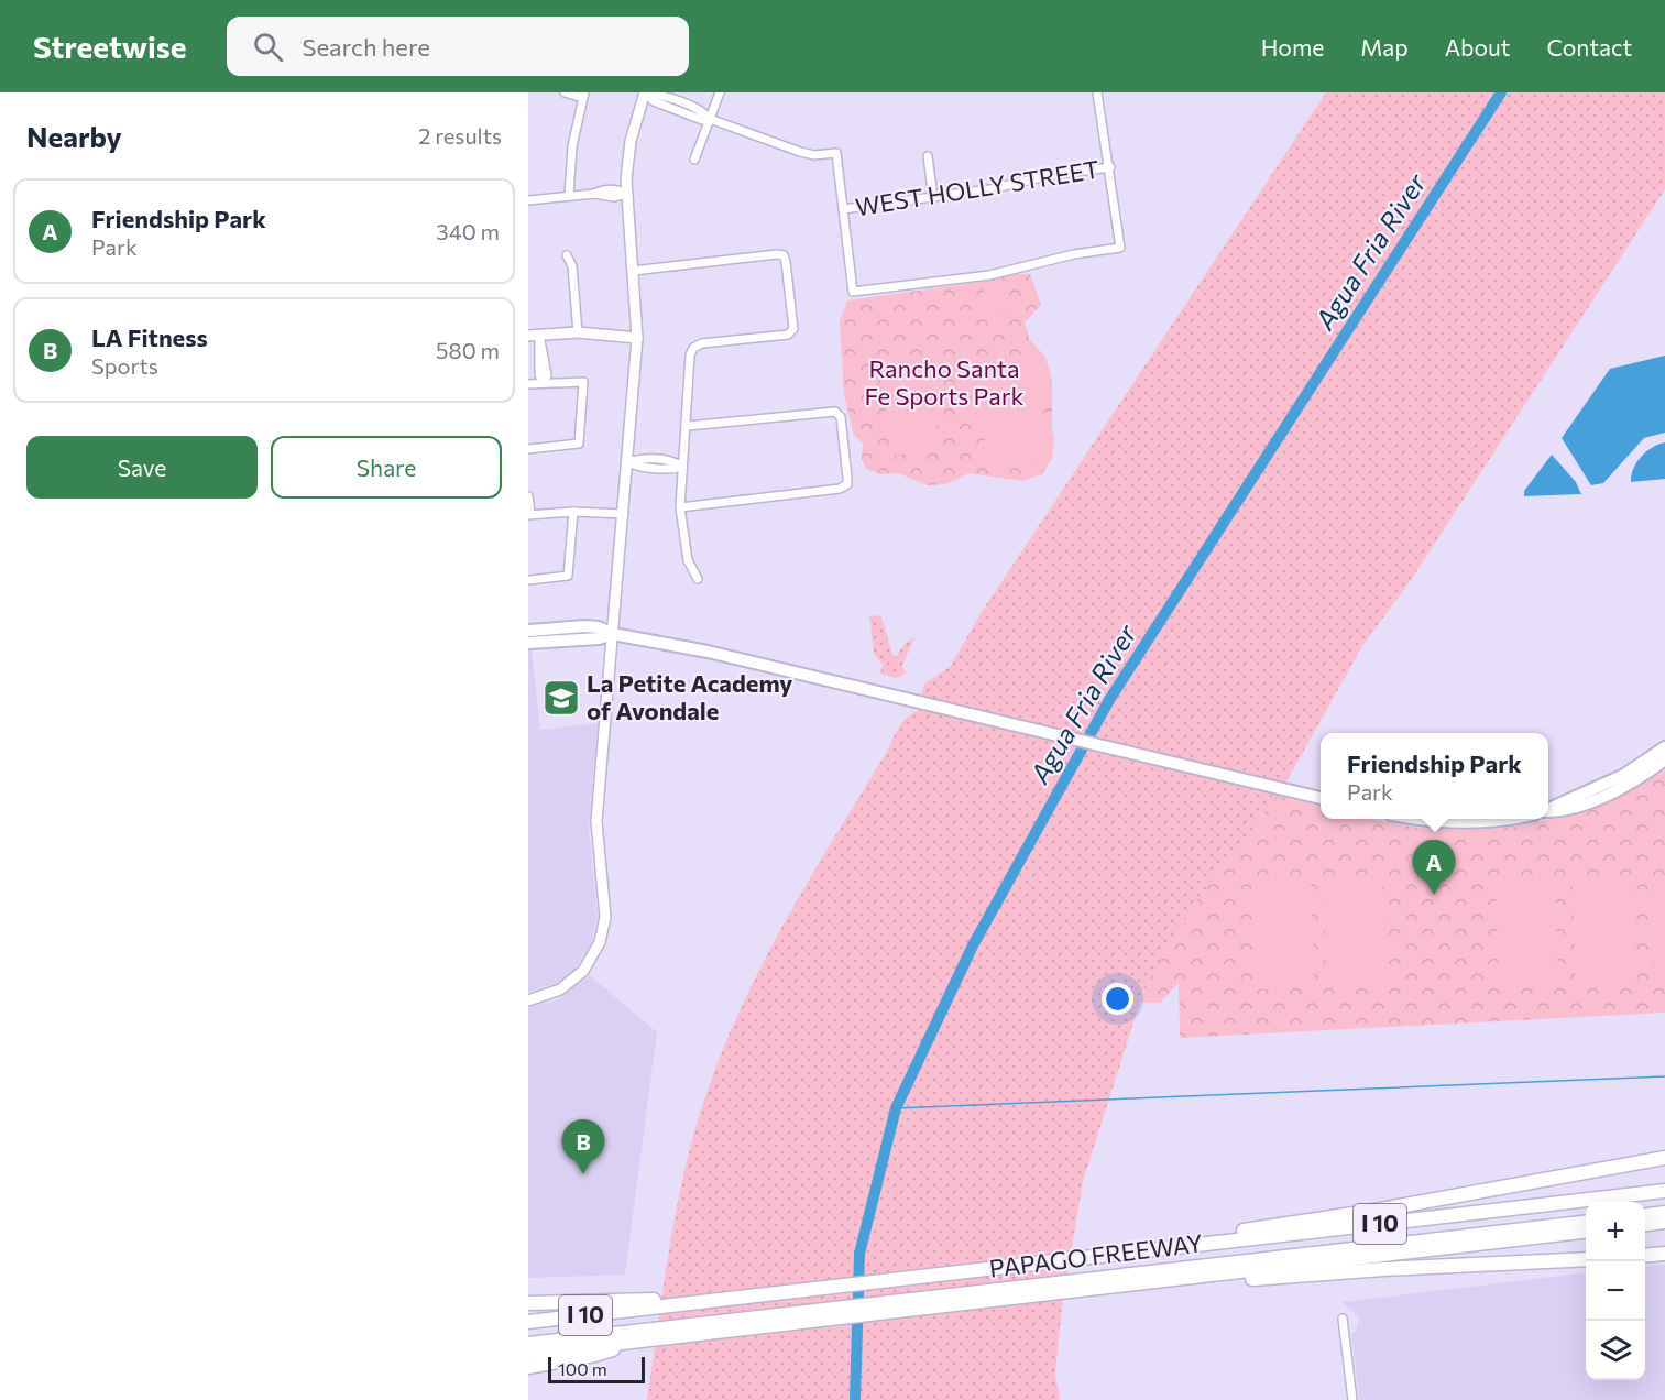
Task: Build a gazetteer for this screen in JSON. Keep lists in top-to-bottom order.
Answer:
{
  "streets": {
    "highway": ["I 10", "PAPAGO FREEWAY"],
    "street": ["WEST HOLLY STREET"]
  },
  "water": ["Agua Fria River"],
  "parks": ["Rancho Santa Fe Sports Park"],
  "places": {
    "school or university": ["La Petite Academy of Avondale"]
  },
  "scale_bar": "100 m",
  "page": {
    "header": "Streetwise",
    "search": "Search here",
    "nav": [
      "Home",
      "Map",
      "About",
      "Contact"
    ],
    "heading": ["Nearby", "2 results"],
    "list": [
      {
        "mark": "A",
        "name": "Friendship Park",
        "note": "Park",
        "value": "340 m"
      },
      {
        "mark": "B",
        "name": "LA Fitness",
        "note": "Sports",
        "value": "580 m"
      }
    ],
    "buttons": ["Save", "Share"],
    "popup": ["Friendship Park", "Park"],
    "pins": ["A", "B"],
    "map_buttons": ["+", "−"],
    "scale": "100 m"
  }
}
